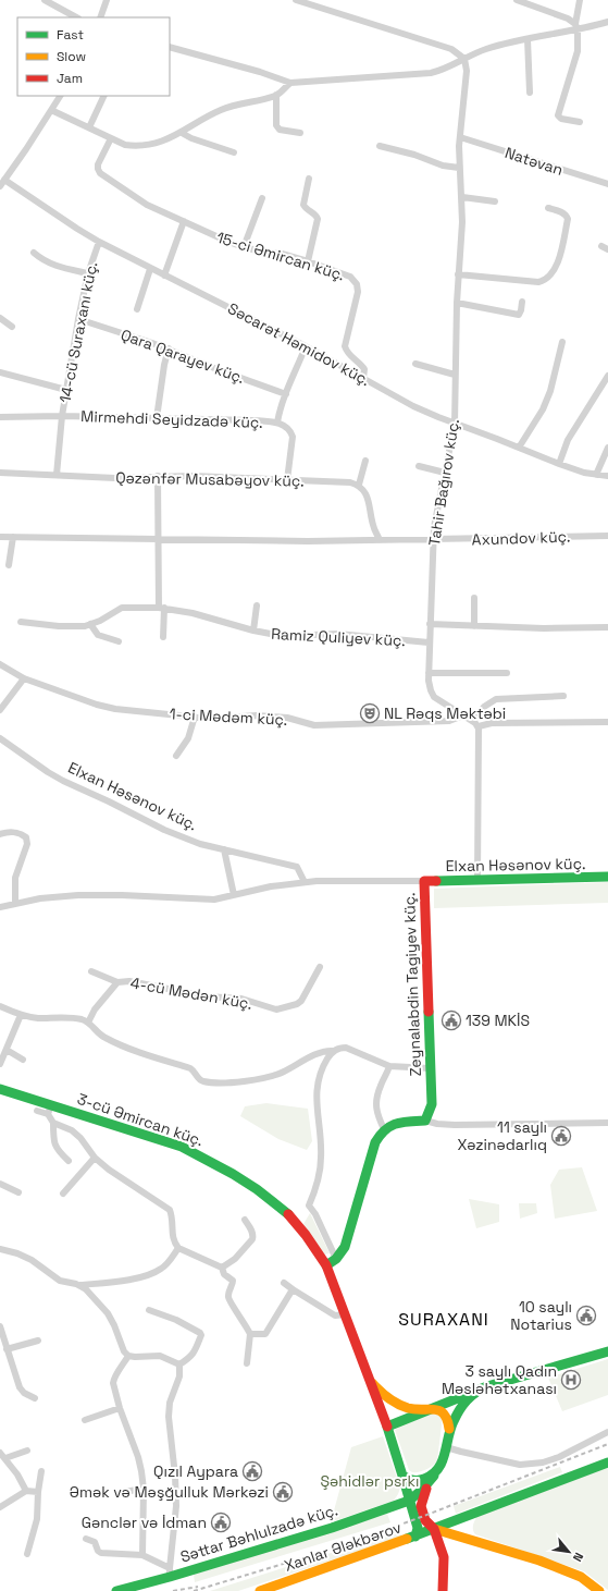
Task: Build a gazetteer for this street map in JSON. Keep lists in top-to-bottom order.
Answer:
{
  "streets": {
    "main road": [
      "Elxan Həsənov küç.",
      "Zeynalabdin Tagiyev küç.",
      "3-cü Əmircan küç.",
      "Səttar Bəhlulzadə küç.",
      "Xanlar Ələkbərov"
    ],
    "street": [
      "Natəvan",
      "15-ci Əmircan küç.",
      "14-cü Suraxanı küç.",
      "Səcarət Həmidov küç.",
      "Qara Qarayev küç.",
      "Mirmehdi Seyidzadə küç.",
      "Qəzənfər Musabəyov küç.",
      "Tahir Bağırov küç.",
      "Axundov küç.",
      "Ramiz Quliyev küç.",
      "1-ci Mədəm küç.",
      "4-cü Mədən küç."
    ]
  },
  "crossings": [
    ["Natəvan", "Tahir Bağırov küç."],
    ["15-ci Əmircan küç.", "Səcarət Həmidov küç."],
    ["14-cü Suraxanı küç.", "Səcarət Həmidov küç."],
    ["14-cü Suraxanı küç.", "Qara Qarayev küç."],
    ["14-cü Suraxanı küç.", "Mirmehdi Seyidzadə küç."],
    ["14-cü Suraxanı küç.", "Qəzənfər Musabəyov küç."],
    ["Səcarət Həmidov küç.", "Tahir Bağırov küç."],
    ["Mirmehdi Seyidzadə küç.", "Qəzənfər Musabəyov küç."],
    ["Tahir Bağırov küç.", "Axundov küç."],
    ["Tahir Bağırov küç.", "Ramiz Quliyev küç."],
    ["Tahir Bağırov küç.", "1-ci Mədəm küç."],
    ["Elxan Həsənov küç.", "Zeynalabdin Tagiyev küç."]
  ],
  "districts": ["SURAXANI"],
  "parks": ["Şəhidlər psrkı"],
  "places": {
    "theatre": ["NL Rəqs Məktəbi"],
    "public building": [
      "139 MKİS",
      "11 saylı Xəzinədarlıq",
      "10 saylı Notarius",
      "Qızıl Aypara",
      "Əmək və Məşğulluk Mərkəzi",
      "Gənclər və İdman"
    ],
    "hospital": ["3 saylı Qadın Məsləhətxanası"]
  },
  "legend": ["Fast", "Slow", "Jam"],
  "north": "bottom right"
}
